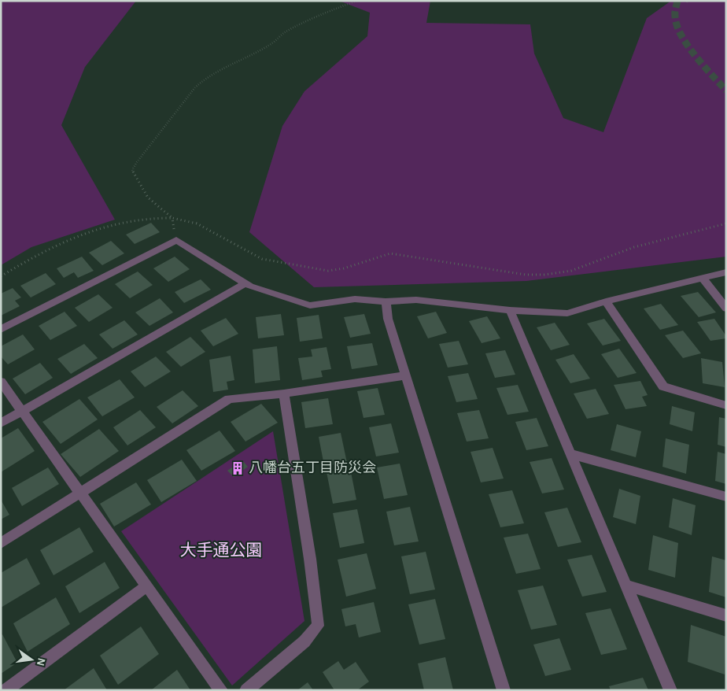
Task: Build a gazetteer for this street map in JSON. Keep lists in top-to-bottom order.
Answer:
{
  "parks": ["大手通公園"],
  "places": {
    "building": ["八幡台五丁目防災会"]
  },
  "north": "right"
}
